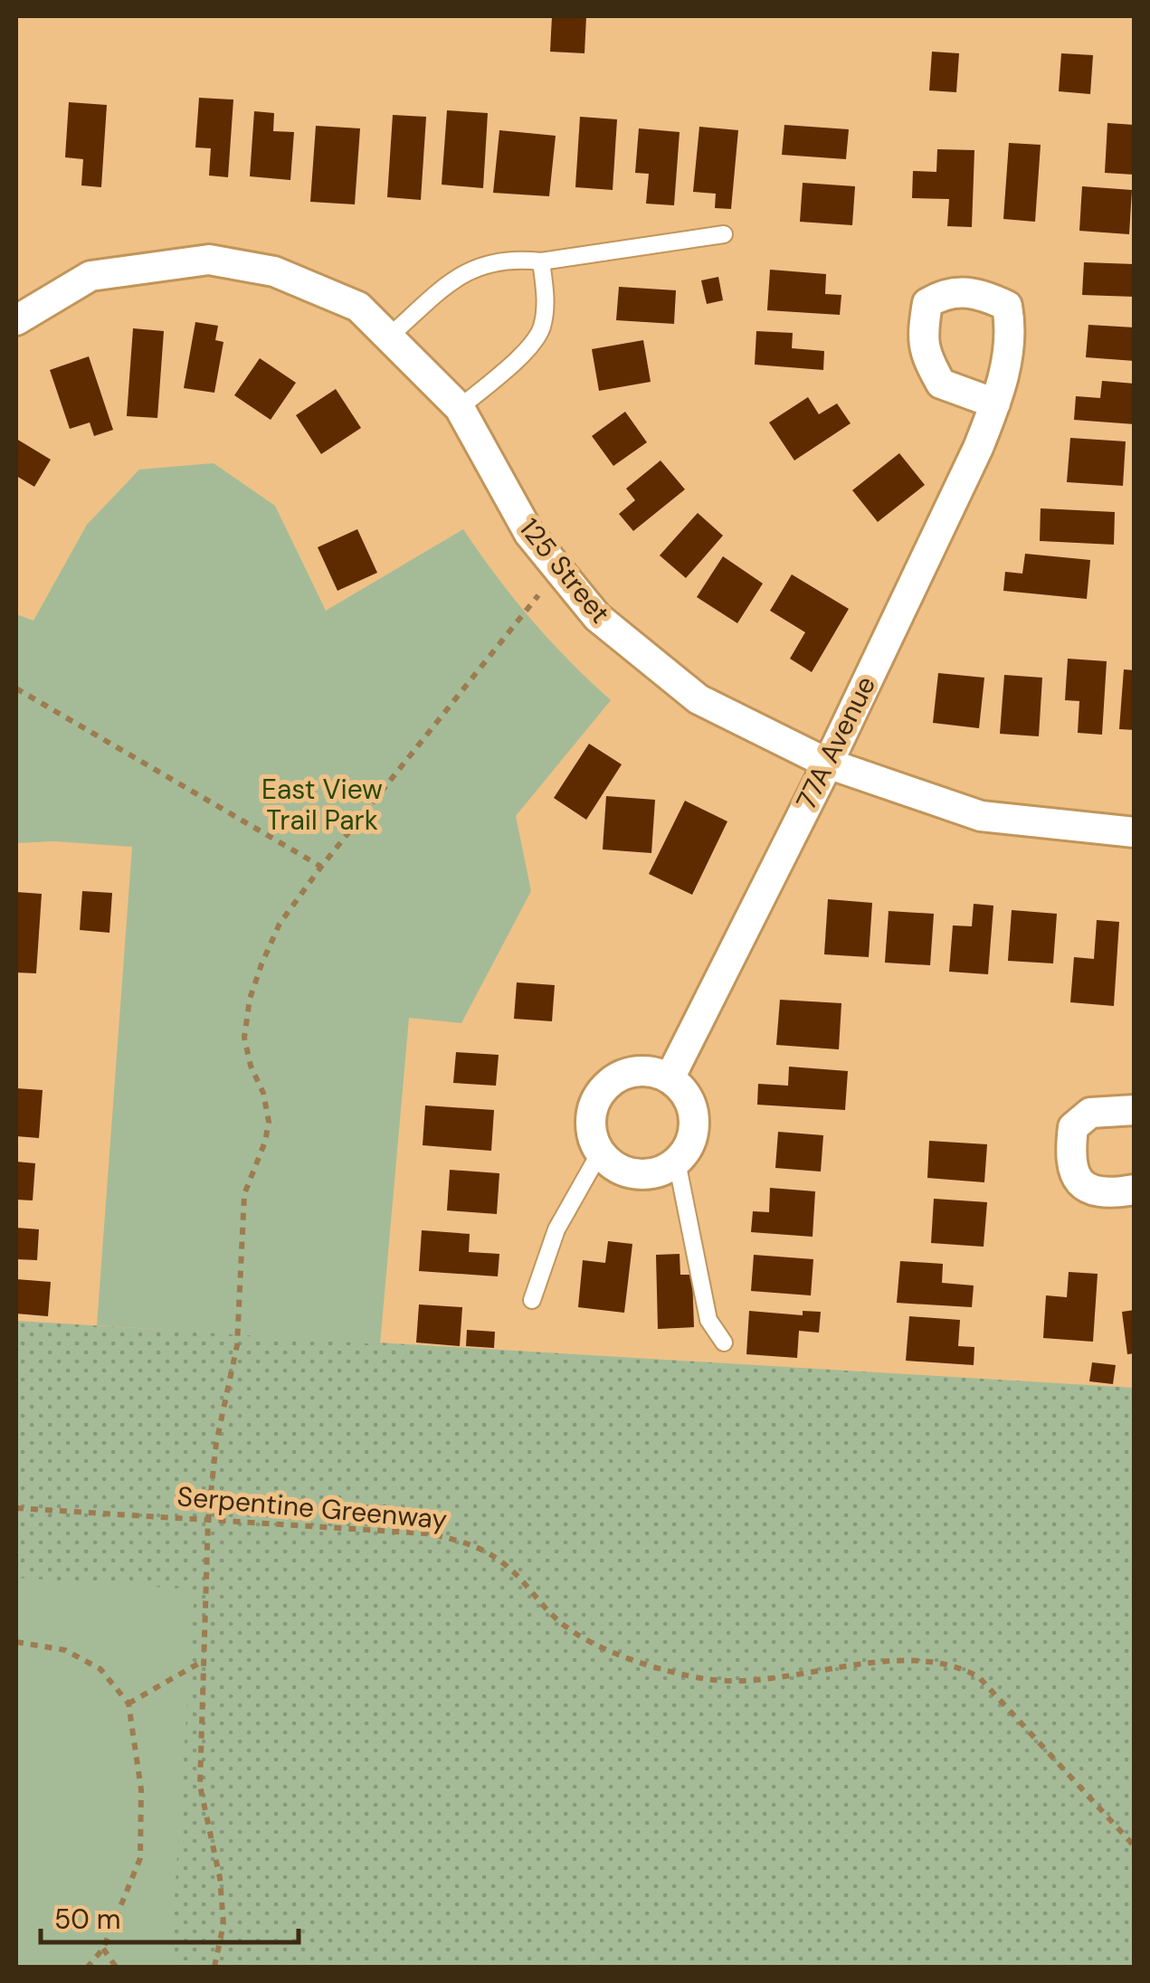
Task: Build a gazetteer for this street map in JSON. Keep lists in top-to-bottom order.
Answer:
{
  "streets": {
    "street": ["125 Street", "77A Avenue"],
    "path": ["Serpentine Greenway"]
  },
  "crossings": [
    ["125 Street", "77A Avenue"]
  ],
  "parks": ["East View Trail Park"],
  "scale_bar": "50 m"
}
